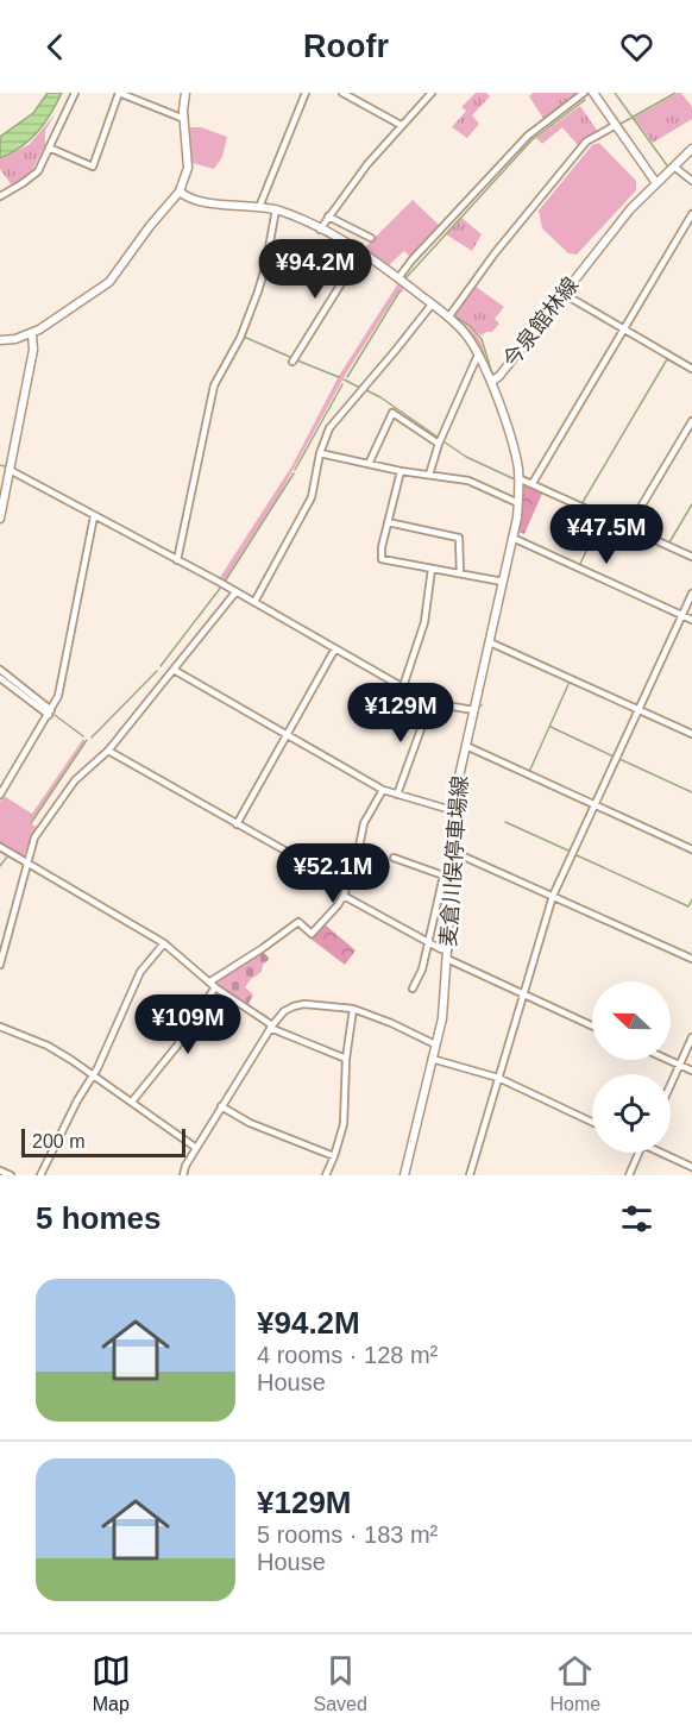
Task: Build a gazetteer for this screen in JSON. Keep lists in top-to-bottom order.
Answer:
{
  "streets": {
    "main road": ["今泉館林線", "麦倉川俣停車場線"]
  },
  "crossings": [
    ["今泉館林線", "麦倉川俣停車場線"]
  ],
  "scale_bar": "200 m",
  "north": "left",
  "page": {
    "header": "Roofr",
    "price": [
      "¥94.2M",
      "¥47.5M",
      "¥129M",
      "¥52.1M",
      "¥109M"
    ],
    "scale": "200 m",
    "heading": "5 homes",
    "list": [
      {
        "name": "¥94.2M",
        "note": "4 rooms · 128 m² · House"
      },
      {
        "name": "¥129M",
        "note": "5 rooms · 183 m² · House"
      }
    ],
    "tabs": ["Map", "Saved", "Home"]
  }
}
